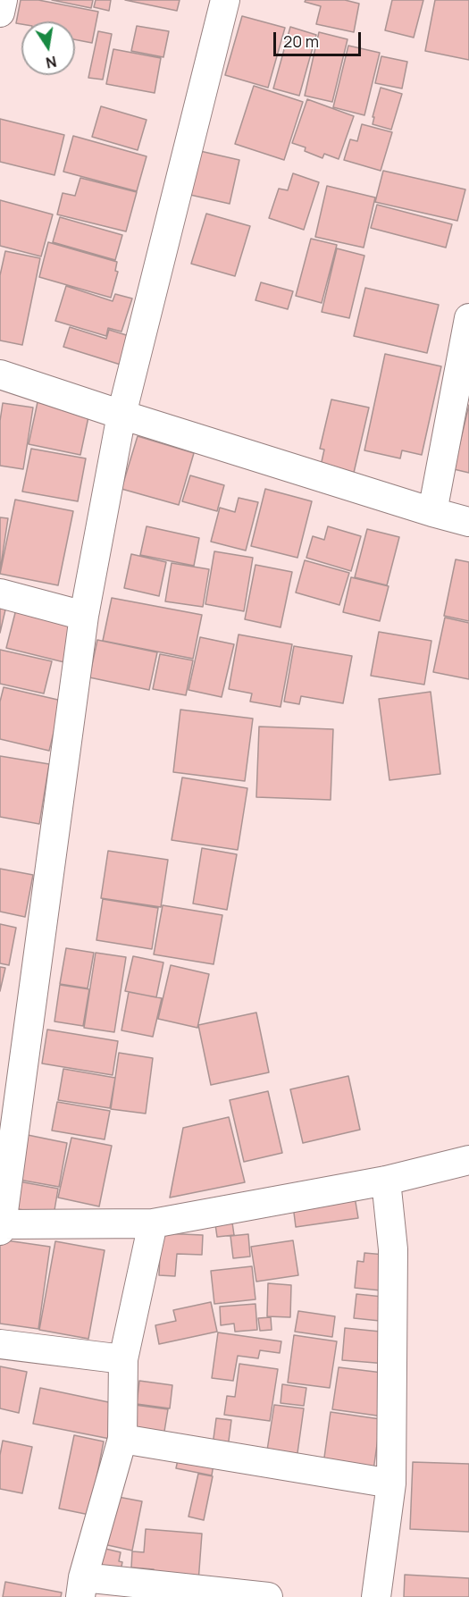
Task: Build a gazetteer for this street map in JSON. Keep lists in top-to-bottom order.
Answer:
{
  "scale_bar": "20 m",
  "north": "bottom"
}
